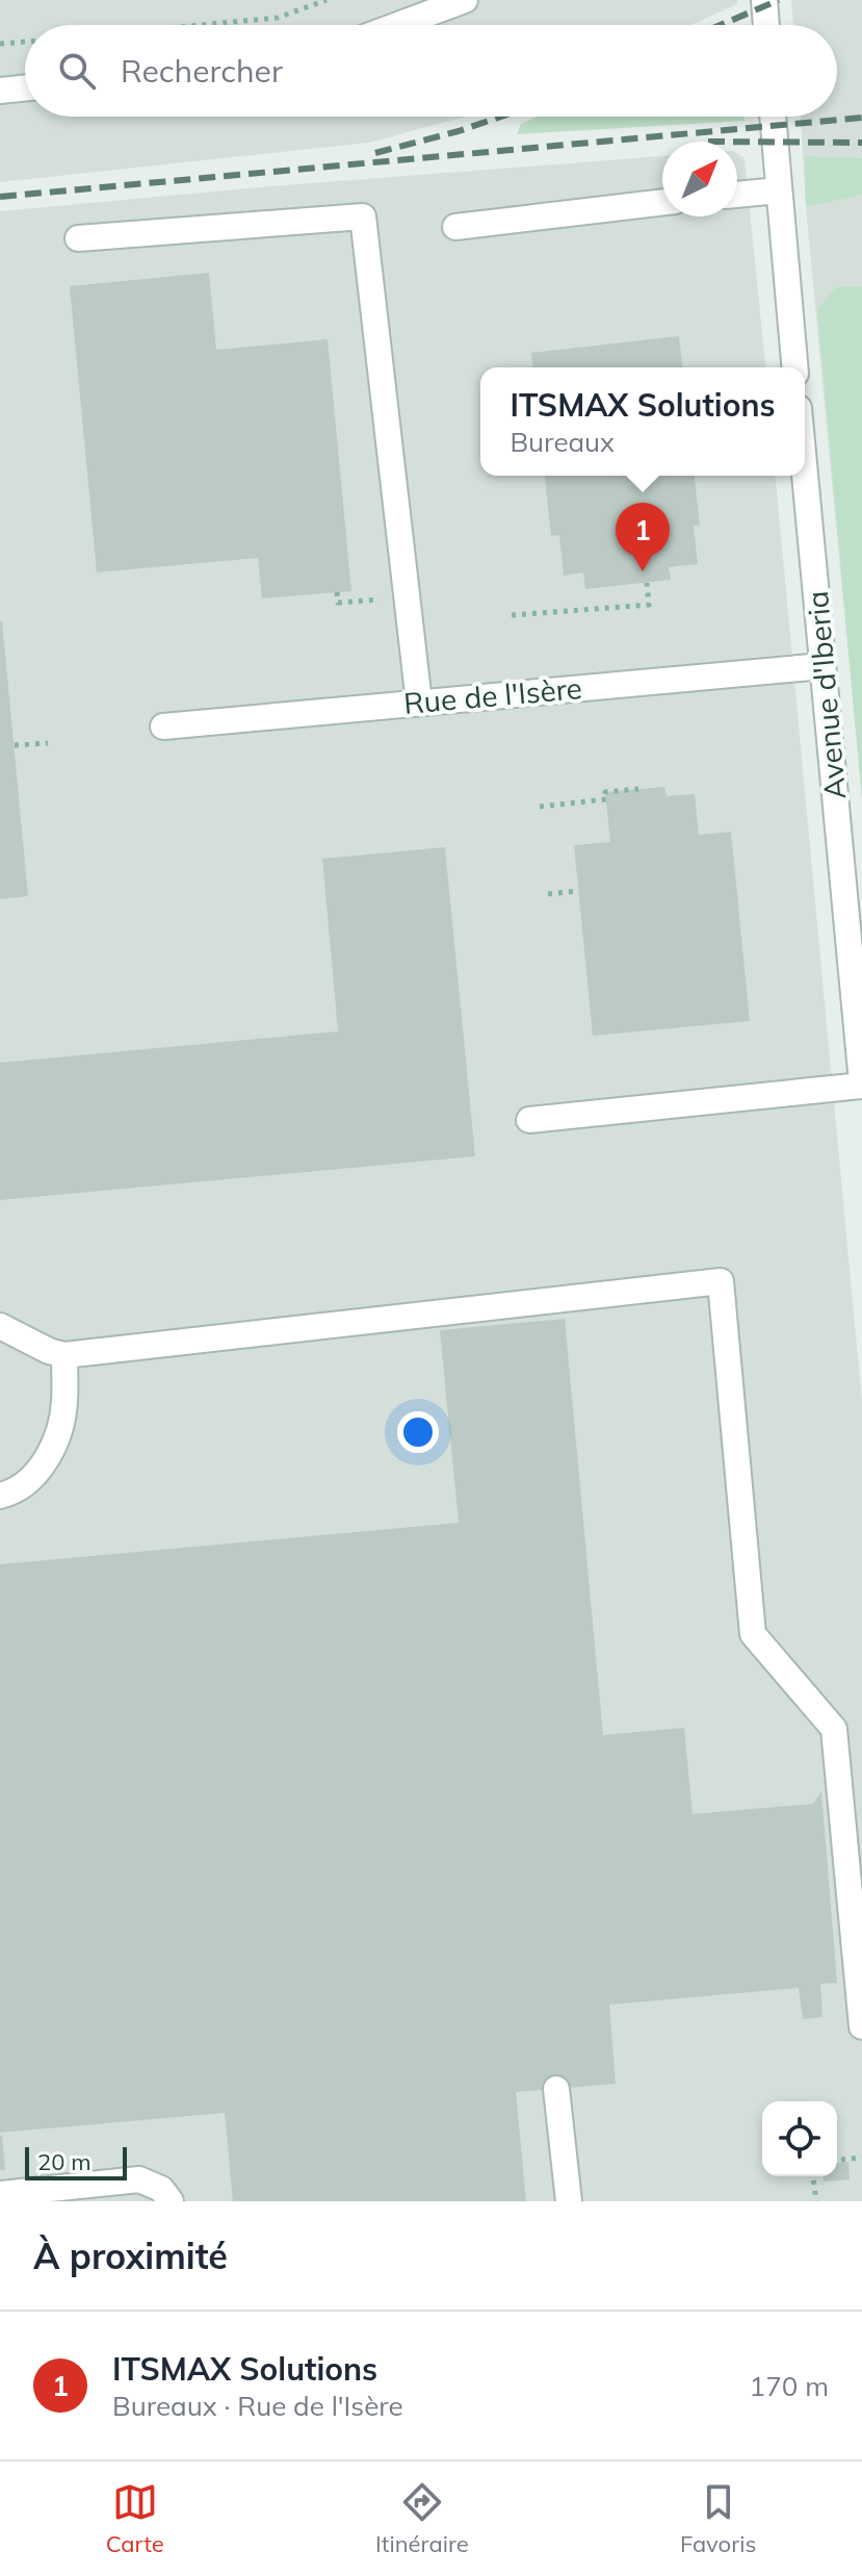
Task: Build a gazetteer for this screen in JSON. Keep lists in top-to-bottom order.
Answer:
{
  "streets": {
    "street": ["Rue de l'Isère", "Avenue d'Iberia"]
  },
  "crossings": [
    ["Rue de l'Isère", "Avenue d'Iberia"]
  ],
  "scale_bar": "20 m",
  "north": "top right",
  "page": {
    "search": "Rechercher",
    "popup": ["ITSMAX Solutions", "Bureaux"],
    "pins": "1",
    "scale": "20 m",
    "heading": "À proximité",
    "list": [
      {
        "mark": "1",
        "name": "ITSMAX Solutions",
        "note": "Bureaux · Rue de l'Isère",
        "value": "170 m"
      }
    ],
    "nav": ["Carte", "Itinéraire", "Favoris"]
  }
}
